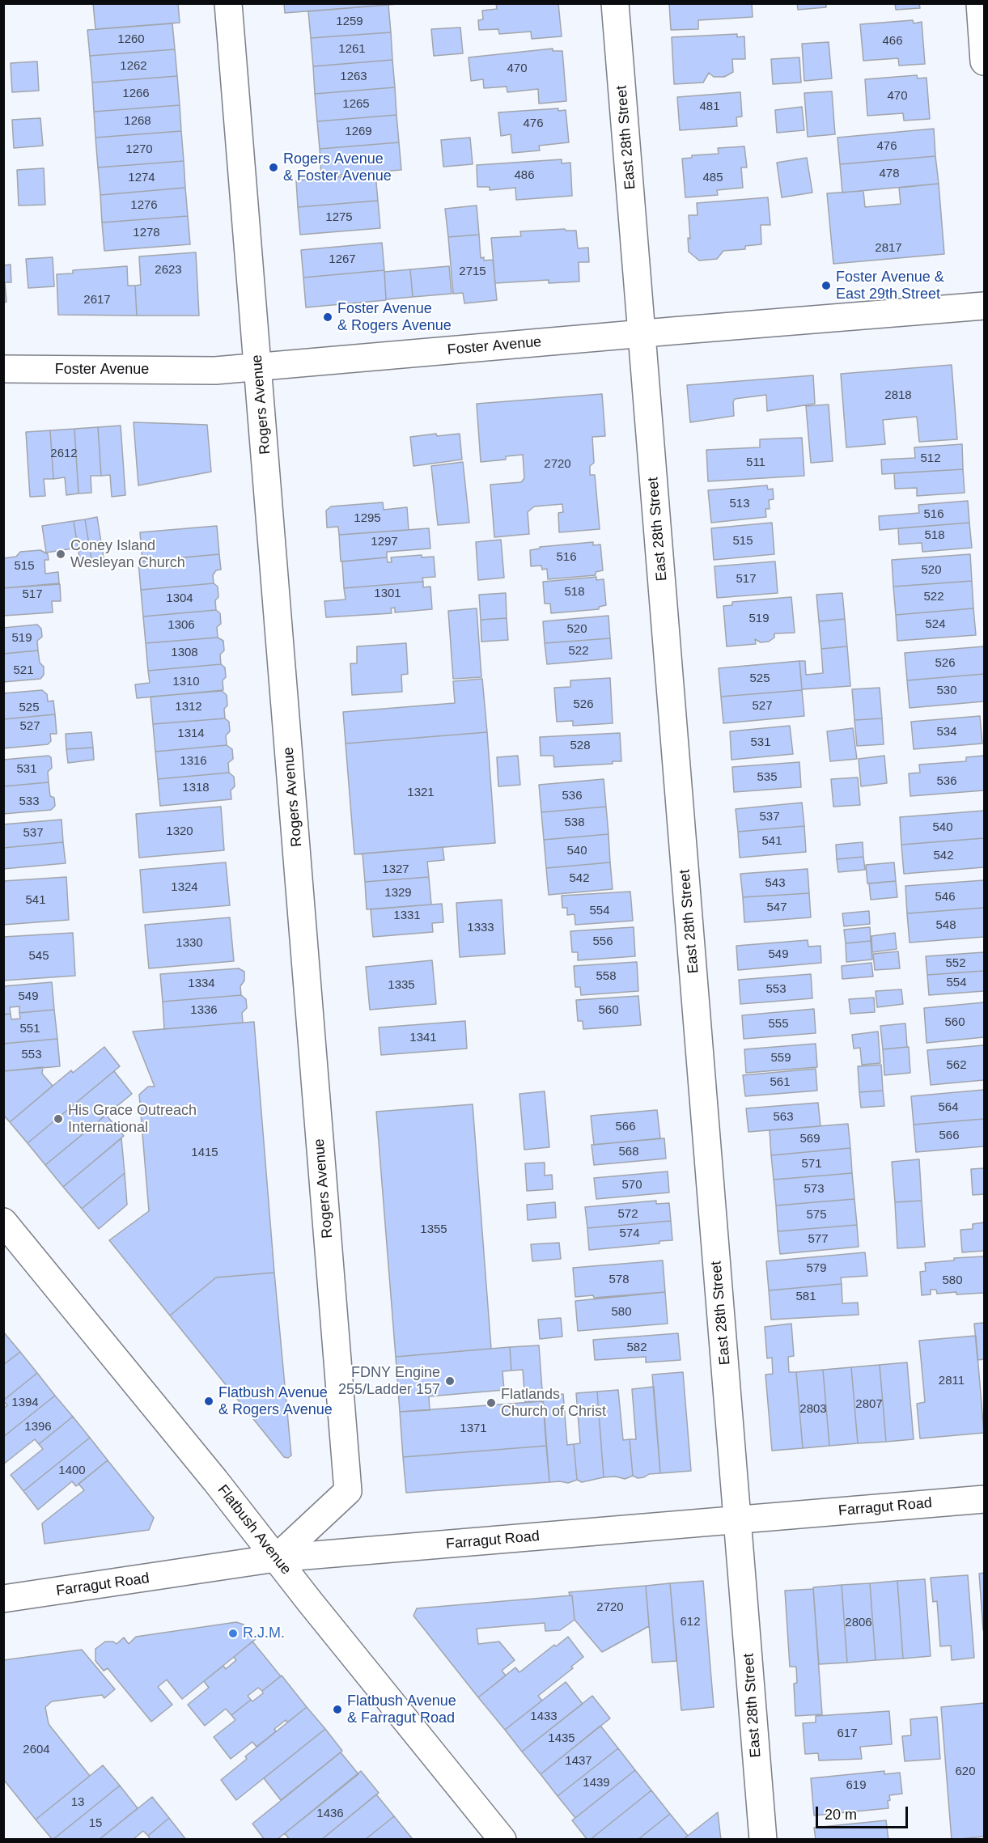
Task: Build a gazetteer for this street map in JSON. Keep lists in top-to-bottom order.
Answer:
{
  "streets": {
    "street": [
      "East 28th Street",
      "Foster Avenue",
      "Rogers Avenue",
      "Farragut Road",
      "Flatbush Avenue"
    ]
  },
  "crossings": [
    ["East 28th Street", "Foster Avenue"],
    ["East 28th Street", "Farragut Road"],
    ["Foster Avenue", "Rogers Avenue"],
    ["Rogers Avenue", "Farragut Road"],
    ["Rogers Avenue", "Flatbush Avenue"],
    ["Farragut Road", "Flatbush Avenue"]
  ],
  "places": [
    "Rogers Avenue & Foster Avenue",
    "Foster Avenue & East 29th Street",
    "Foster Avenue & Rogers Avenue",
    "Coney Island Wesleyan Church",
    "His Grace Outreach International",
    "FDNY Engine 255/Ladder 157",
    "Flatbush Avenue & Rogers Avenue",
    "Flatlands Church of Christ",
    "R.J.M.",
    "Flatbush Avenue & Farragut Road"
  ],
  "house_numbers": [
    "1259",
    "1260",
    "466",
    "1261",
    "1262",
    "470",
    "1263",
    "1266",
    "470",
    "1265",
    "481",
    "1268",
    "476",
    "1269",
    "476",
    "1270",
    "478",
    "486",
    "1274",
    "485",
    "1276",
    "1275",
    "1278",
    "2817",
    "1267",
    "2623",
    "2715",
    "2617",
    "2818",
    "2612",
    "512",
    "511",
    "2720",
    "513",
    "516",
    "1295",
    "518",
    "515",
    "1297",
    "516",
    "515",
    "520",
    "517",
    "518",
    "1301",
    "517",
    "522",
    "1304",
    "519",
    "524",
    "1306",
    "520",
    "519",
    "522",
    "1308",
    "526",
    "521",
    "525",
    "1310",
    "530",
    "526",
    "527",
    "1312",
    "525",
    "527",
    "534",
    "1314",
    "531",
    "528",
    "1316",
    "531",
    "535",
    "536",
    "1318",
    "1321",
    "536",
    "533",
    "537",
    "538",
    "540",
    "1320",
    "537",
    "541",
    "540",
    "542",
    "1327",
    "542",
    "543",
    "1324",
    "1329",
    "546",
    "541",
    "547",
    "554",
    "1331",
    "548",
    "1333",
    "556",
    "1330",
    "549",
    "545",
    "552",
    "558",
    "554",
    "1334",
    "1335",
    "553",
    "549",
    "1336",
    "560",
    "560",
    "555",
    "551",
    "1341",
    "553",
    "559",
    "562",
    "561",
    "564",
    "563",
    "566",
    "566",
    "569",
    "568",
    "1415",
    "571",
    "570",
    "573",
    "572",
    "575",
    "1355",
    "574",
    "577",
    "579",
    "578",
    "580",
    "581",
    "580",
    "582",
    "2811",
    "1394",
    "2807",
    "2803",
    "1396",
    "1371",
    "1400",
    "2720",
    "612",
    "2806",
    "1433",
    "617",
    "1435",
    "2604",
    "1437",
    "620",
    "1439",
    "619",
    "13",
    "1436",
    "15"
  ],
  "scale_bar": "20 m"
}
